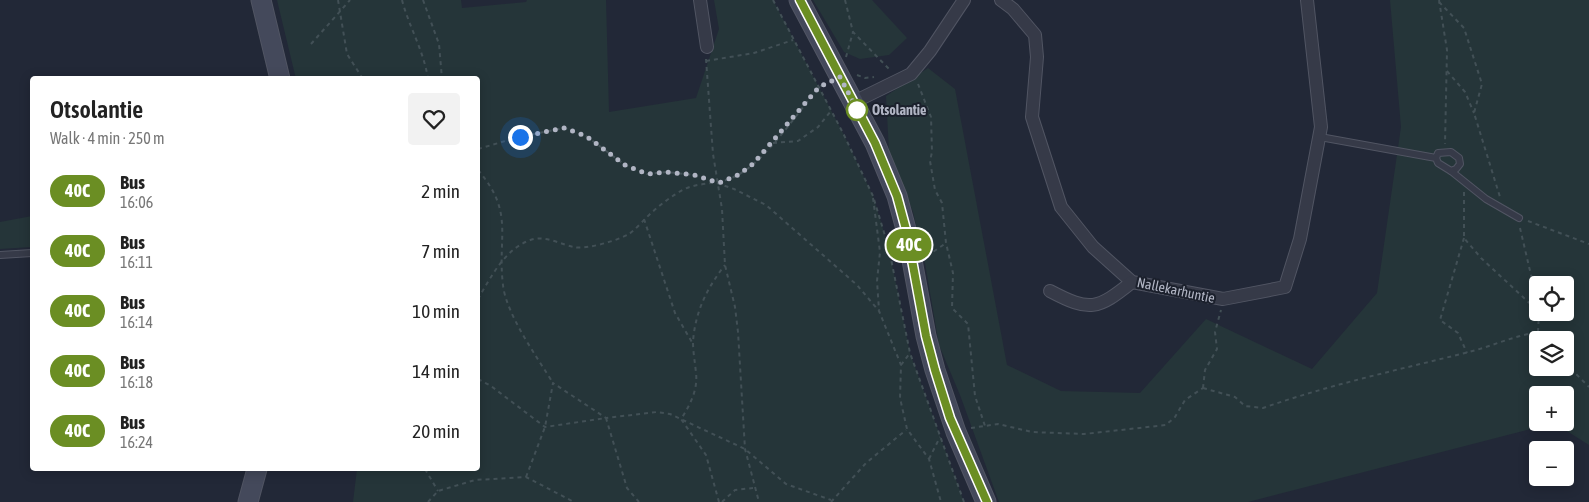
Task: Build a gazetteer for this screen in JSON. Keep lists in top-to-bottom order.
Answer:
{
  "streets": {
    "street": ["Nallekarhuntie"]
  },
  "places": ["Otsolantie"],
  "lines": ["bus line 40C"],
  "page": {
    "on_map": "40C",
    "heading": ["Otsolantie", "Walk · 4 min · 250 m"],
    "list": [
      {
        "mark": "40C",
        "name": "Bus",
        "note": "16:06",
        "value": "2 min"
      },
      {
        "mark": "40C",
        "name": "Bus",
        "note": "16:11",
        "value": "7 min"
      },
      {
        "mark": "40C",
        "name": "Bus",
        "note": "16:14",
        "value": "10 min"
      },
      {
        "mark": "40C",
        "name": "Bus",
        "note": "16:18",
        "value": "14 min"
      },
      {
        "mark": "40C",
        "name": "Bus",
        "note": "16:24",
        "value": "20 min"
      }
    ],
    "map_buttons": ["+", "−"]
  }
}
